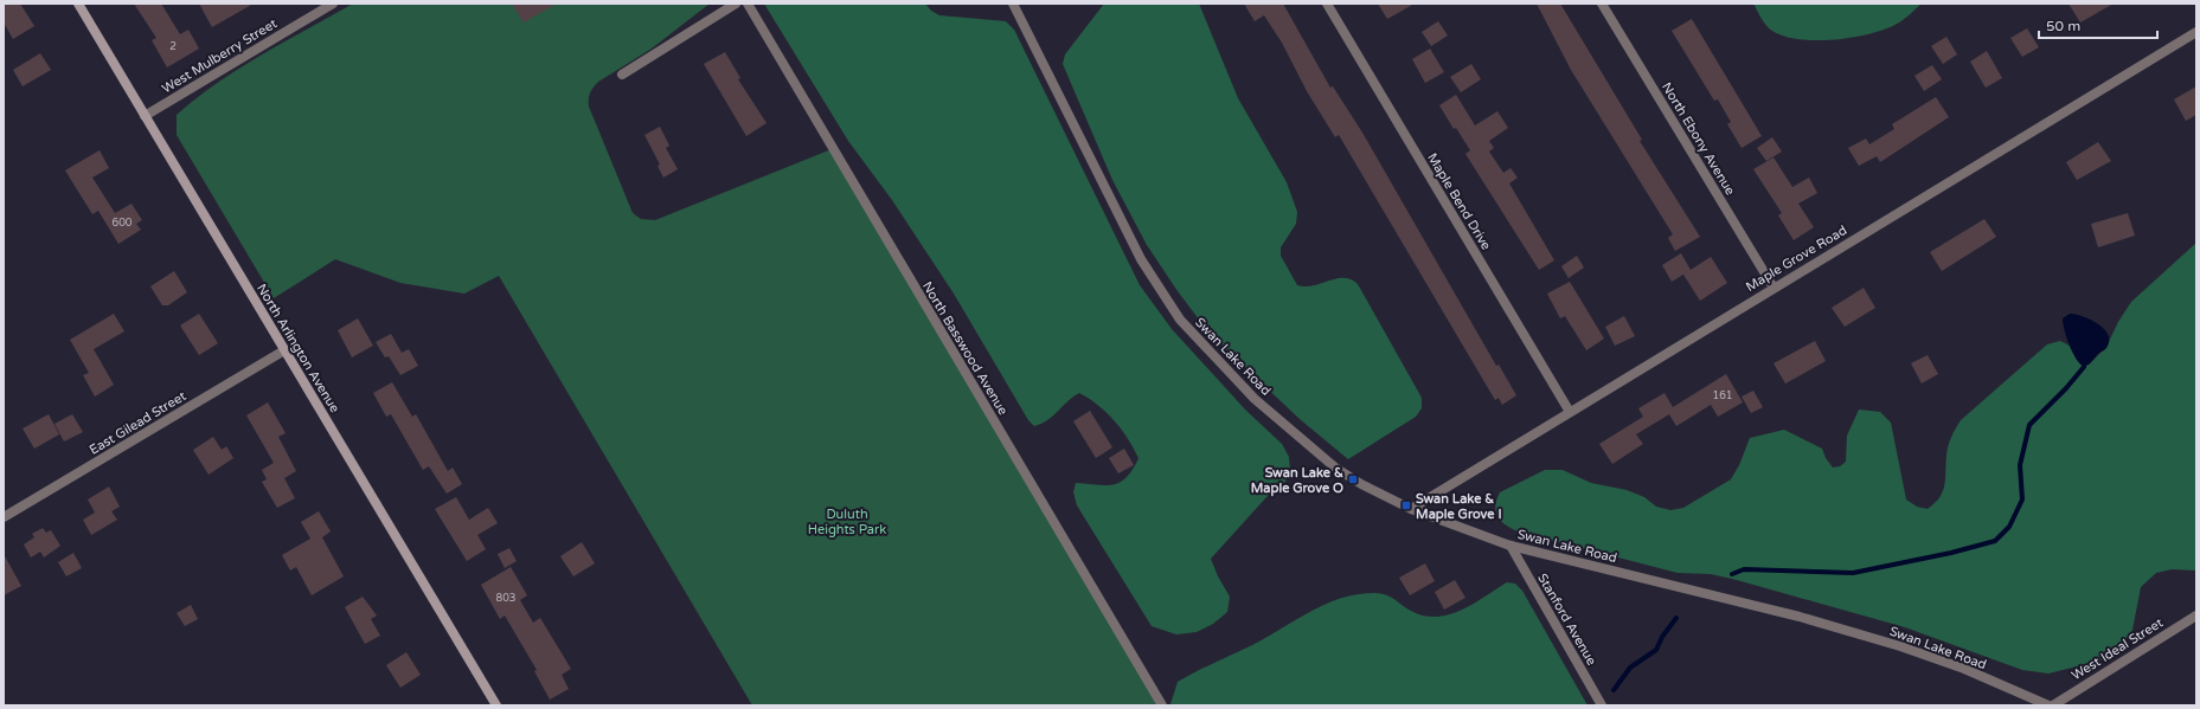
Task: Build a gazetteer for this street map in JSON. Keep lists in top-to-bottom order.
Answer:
{
  "streets": {
    "main road": ["North Arlington Avenue"],
    "street": [
      "West Mulberry Street",
      "North Ebony Avenue",
      "Maple Bend Drive",
      "Maple Grove Road",
      "North Basswood Avenue",
      "Swan Lake Road",
      "East Gilead Street",
      "Stanford Avenue",
      "West Ideal Street"
    ]
  },
  "crossings": [
    ["West Mulberry Street", "North Arlington Avenue"],
    ["North Ebony Avenue", "Maple Grove Road"],
    ["Maple Bend Drive", "Maple Grove Road"],
    ["Maple Grove Road", "Swan Lake Road"],
    ["North Arlington Avenue", "East Gilead Street"],
    ["Swan Lake Road", "Stanford Avenue"]
  ],
  "parks": ["Duluth Heights Park"],
  "places": {
    "transit": ["Swan Lake & Maple Grove O", "Swan Lake & Maple Grove I"]
  },
  "house_numbers": [
    "2",
    "600",
    "161",
    "803"
  ],
  "scale_bar": "50 m"
}
